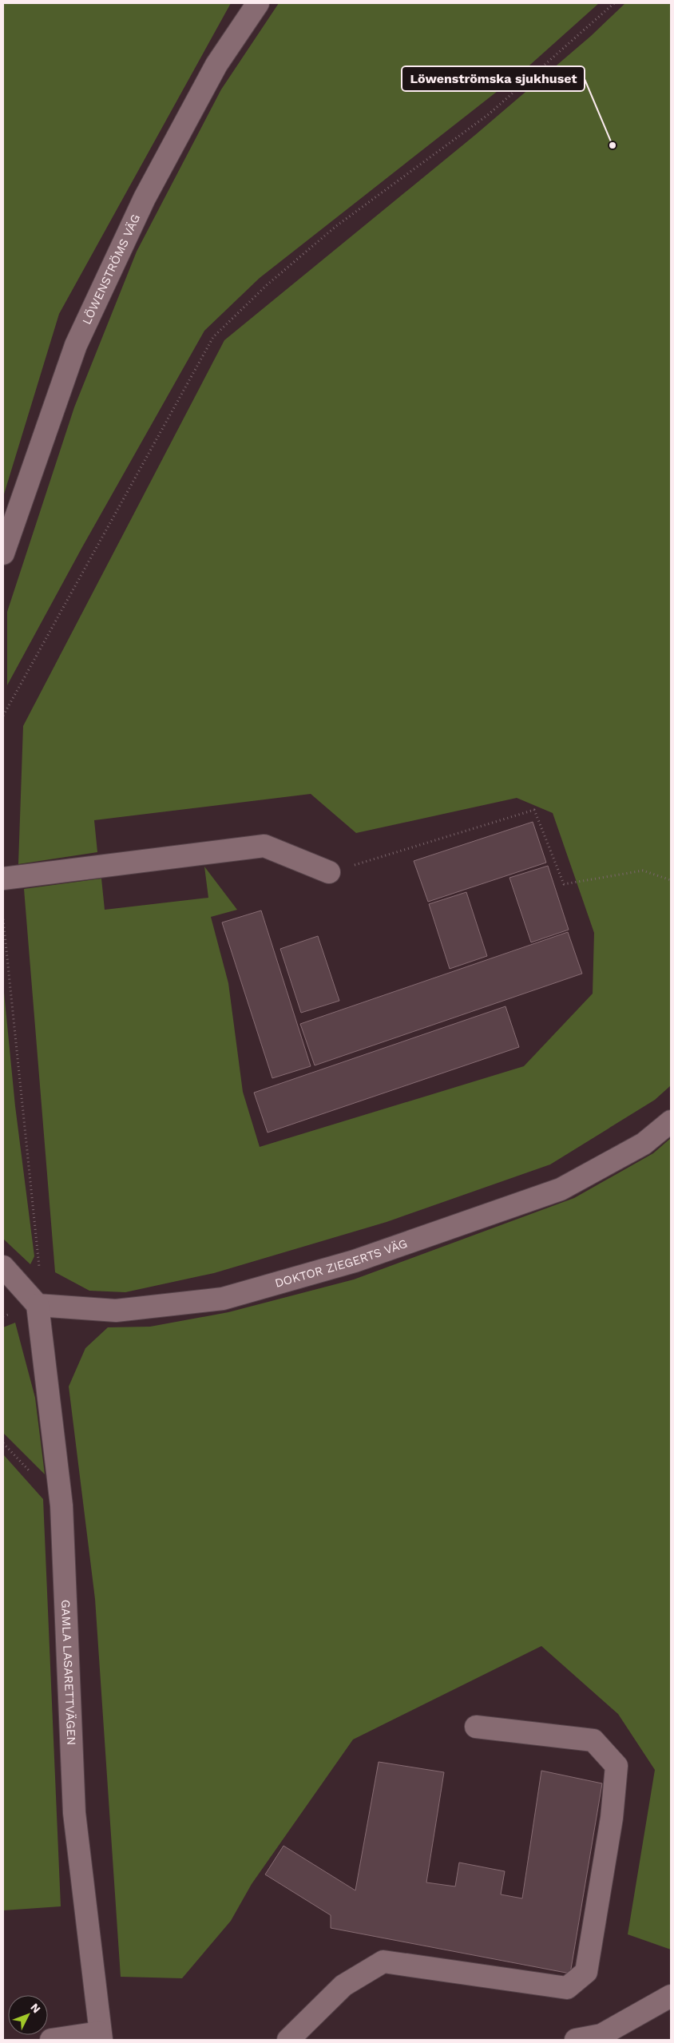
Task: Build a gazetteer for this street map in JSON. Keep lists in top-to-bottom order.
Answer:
{
  "streets": {
    "street": ["LÖWENSTRÖMS VÄG", "DOKTOR ZIEGERTS VÄG", "GAMLA LASARETTVÄGEN"]
  },
  "crossings": [
    ["DOKTOR ZIEGERTS VÄG", "GAMLA LASARETTVÄGEN"]
  ],
  "places": ["Löwenströmska sjukhuset"],
  "north": "top right"
}
